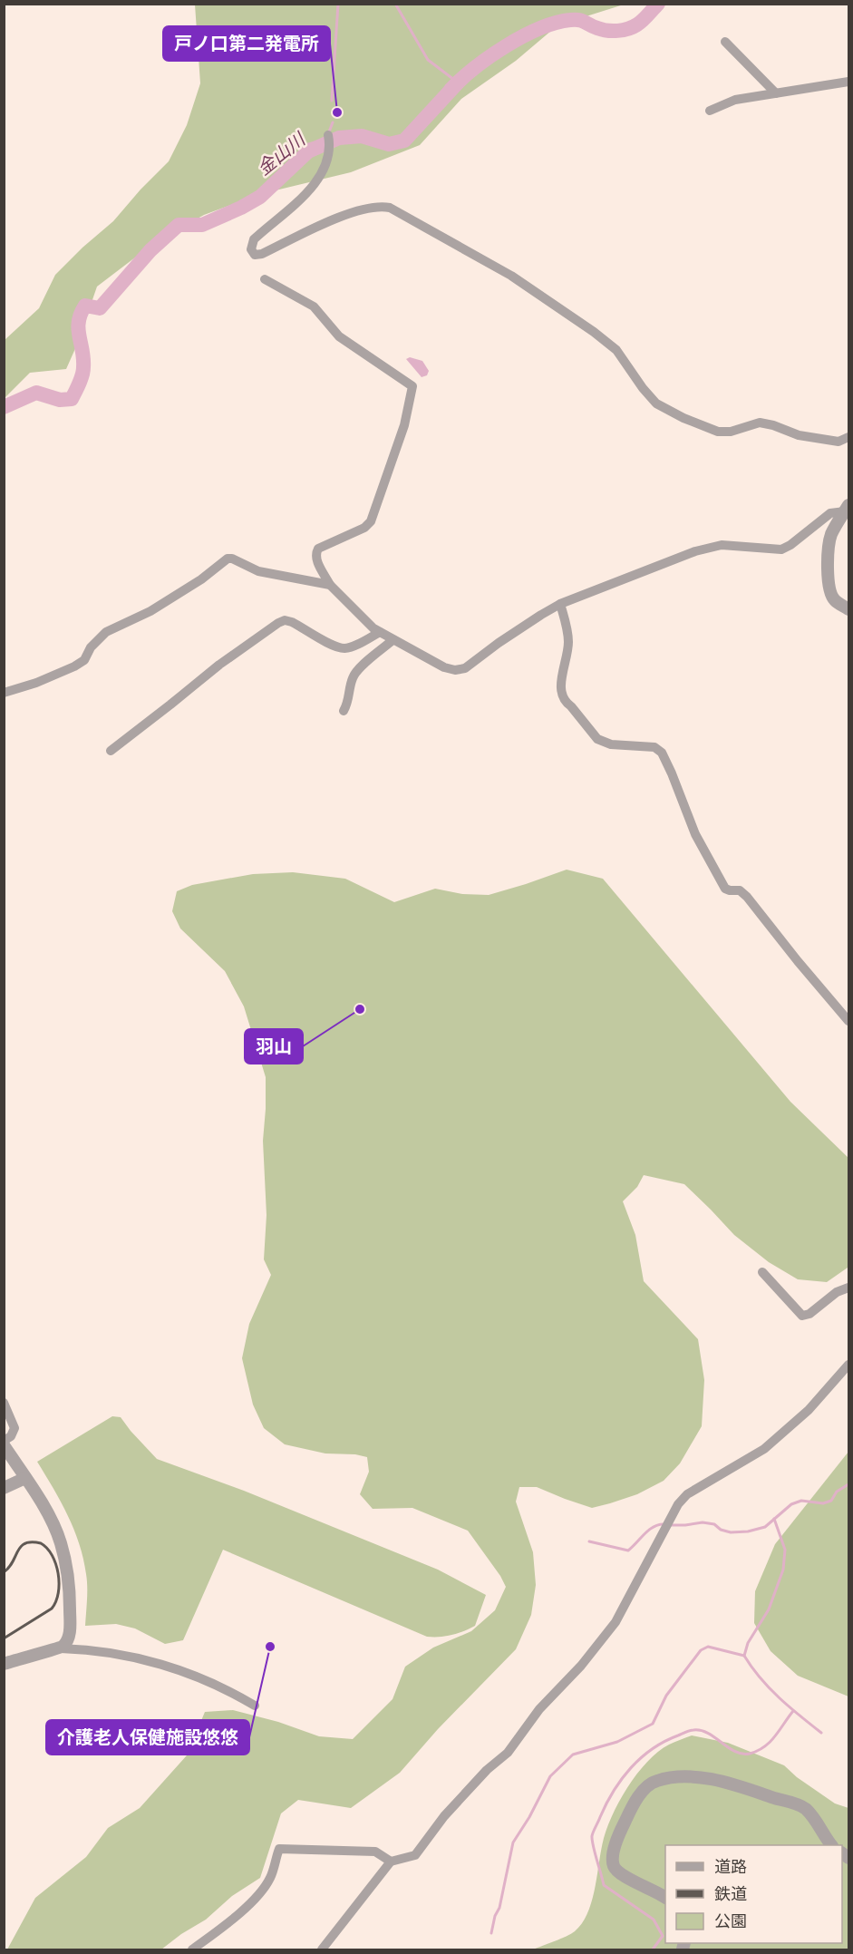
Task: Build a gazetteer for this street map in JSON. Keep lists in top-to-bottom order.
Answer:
{
  "water": ["金山川"],
  "places": ["戸ノ口第二発電所", "羽山", "介護老人保健施設悠悠"],
  "legend": ["道路", "鉄道", "公園"]
}
